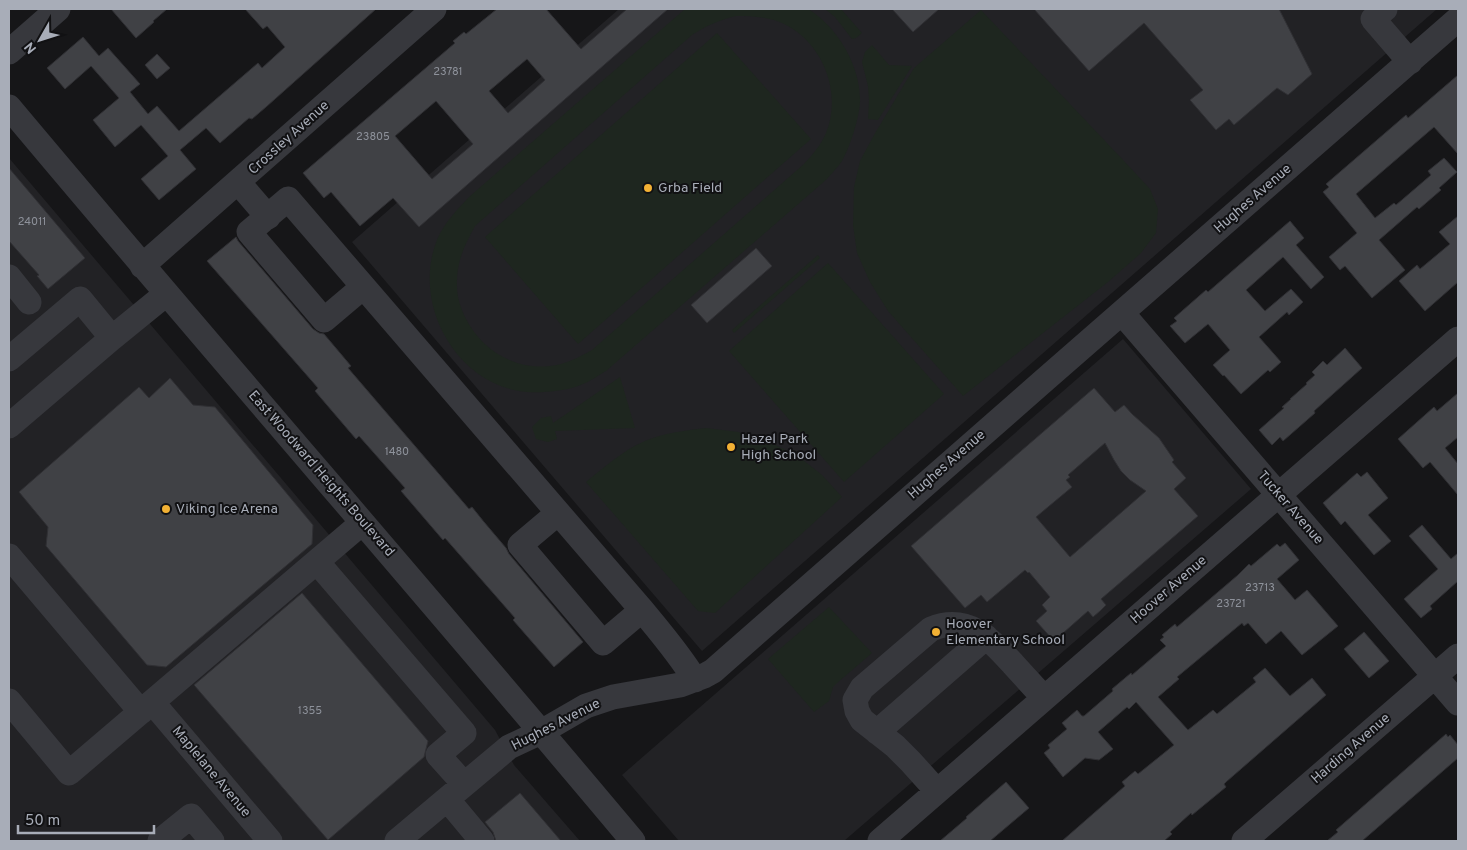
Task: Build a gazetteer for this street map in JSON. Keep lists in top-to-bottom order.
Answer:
{
  "streets": {
    "street": [
      "Crossley Avenue",
      "Hughes Avenue",
      "East Woodward Heights Boulevard",
      "Tucker Avenue",
      "Hoover Avenue",
      "Harding Avenue",
      "Maplelane Avenue"
    ]
  },
  "crossings": [
    ["Crossley Avenue", "East Woodward Heights Boulevard"],
    ["Hughes Avenue", "East Woodward Heights Boulevard"],
    ["Hughes Avenue", "Tucker Avenue"],
    ["Tucker Avenue", "Hoover Avenue"],
    ["Tucker Avenue", "Harding Avenue"]
  ],
  "places": [
    "Grba Field",
    "Hazel Park High School",
    "Viking Ice Arena",
    "Hoover Elementary School"
  ],
  "house_numbers": [
    "23781",
    "23805",
    "24011",
    "1480",
    "23713",
    "23721",
    "1355"
  ],
  "scale_bar": "50 m",
  "north": "bottom left"
}
